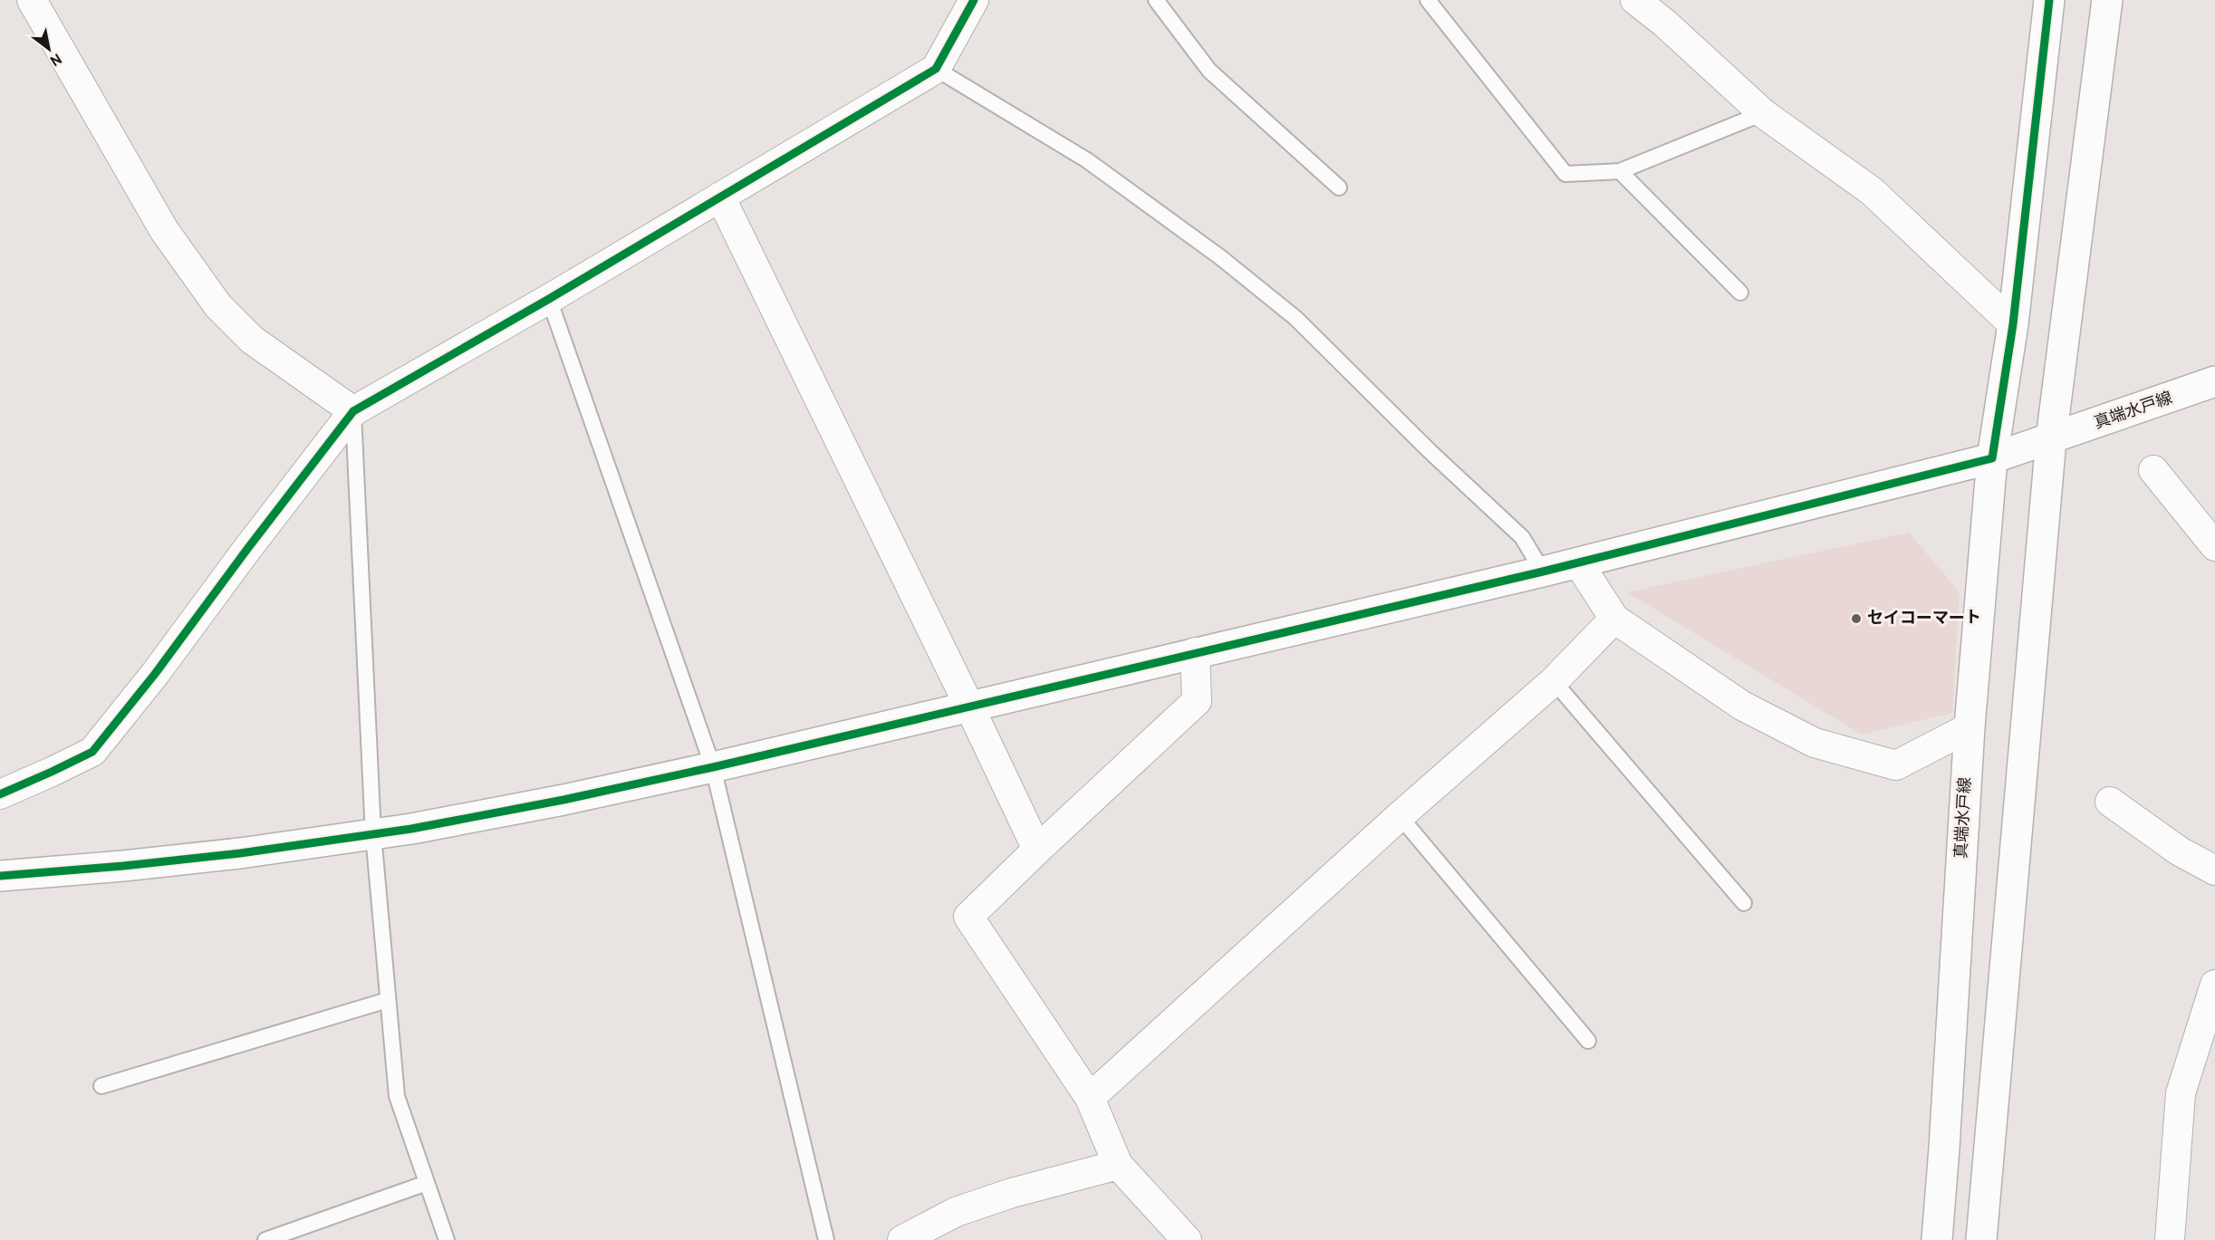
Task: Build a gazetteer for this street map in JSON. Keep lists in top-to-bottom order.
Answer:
{
  "streets": {
    "street": ["真端水戸線"]
  },
  "places": ["セイコーマート"],
  "north": "bottom right"
}
